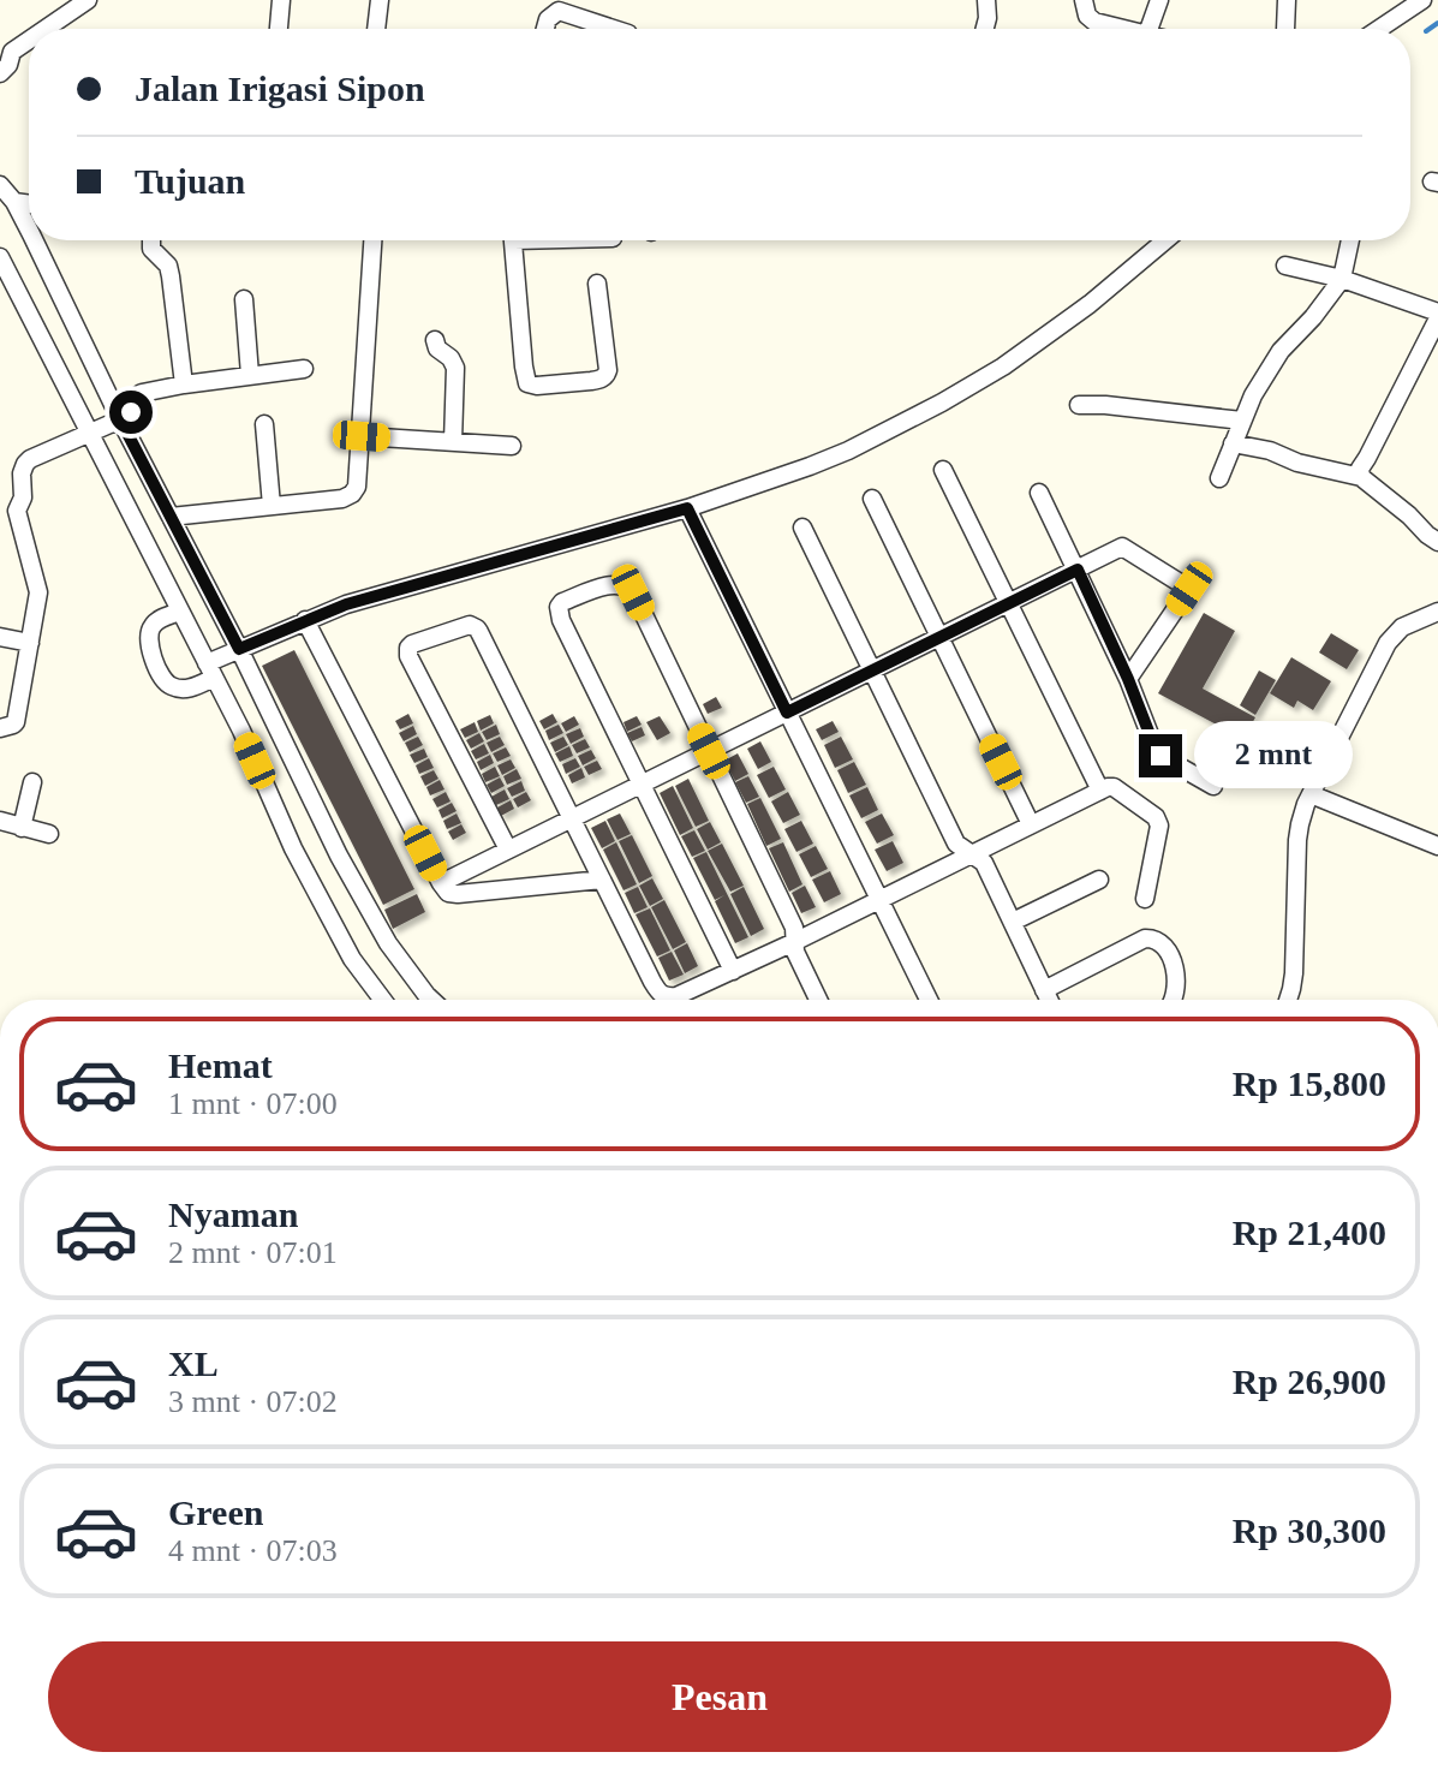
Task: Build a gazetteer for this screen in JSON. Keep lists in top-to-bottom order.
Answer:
{
  "page": {
    "banner": ["Jalan Irigasi Sipon", "Tujuan"],
    "bubble": "2 mnt",
    "list": [
      {
        "name": "Hemat",
        "note": "1 mnt · 07:00",
        "value": "Rp 15,800"
      },
      {
        "name": "Nyaman",
        "note": "2 mnt · 07:01",
        "value": "Rp 21,400"
      },
      {
        "name": "XL",
        "note": "3 mnt · 07:02",
        "value": "Rp 26,900"
      },
      {
        "name": "Green",
        "note": "4 mnt · 07:03",
        "value": "Rp 30,300"
      }
    ],
    "buttons": "Pesan"
  }
}
